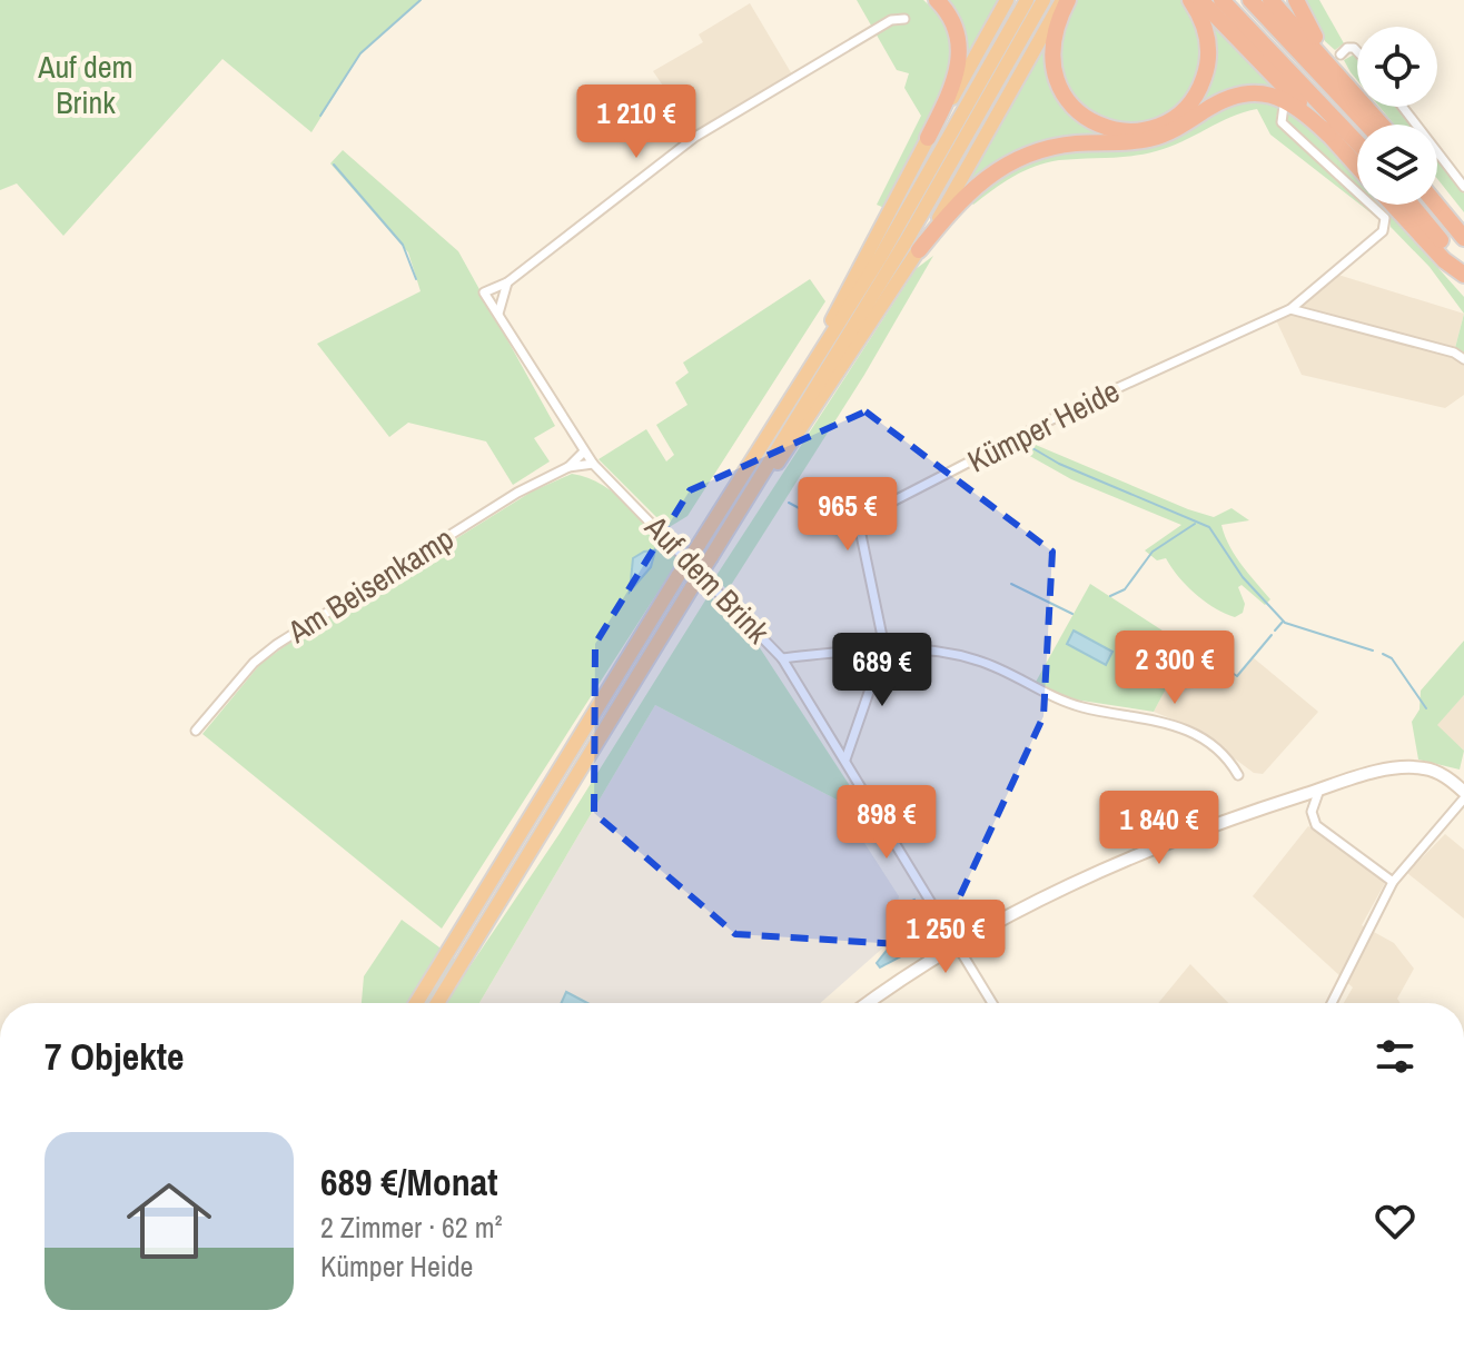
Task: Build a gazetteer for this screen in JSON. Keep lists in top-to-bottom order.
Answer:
{
  "streets": {
    "street": ["Kümper Heide", "Auf dem Brink", "Am Beisenkamp"]
  },
  "crossings": [
    ["Auf dem Brink", "Am Beisenkamp"]
  ],
  "parks": ["Auf dem Brink"],
  "page": {
    "price": [
      "1 210 €",
      "965 €",
      "2 300 €",
      "689 €",
      "898 €",
      "1 840 €",
      "1 250 €"
    ],
    "heading": "7 Objekte",
    "list": [
      {
        "name": "689 €/Monat",
        "note": "2 Zimmer · 62 m² · Kümper Heide"
      }
    ]
  }
}
